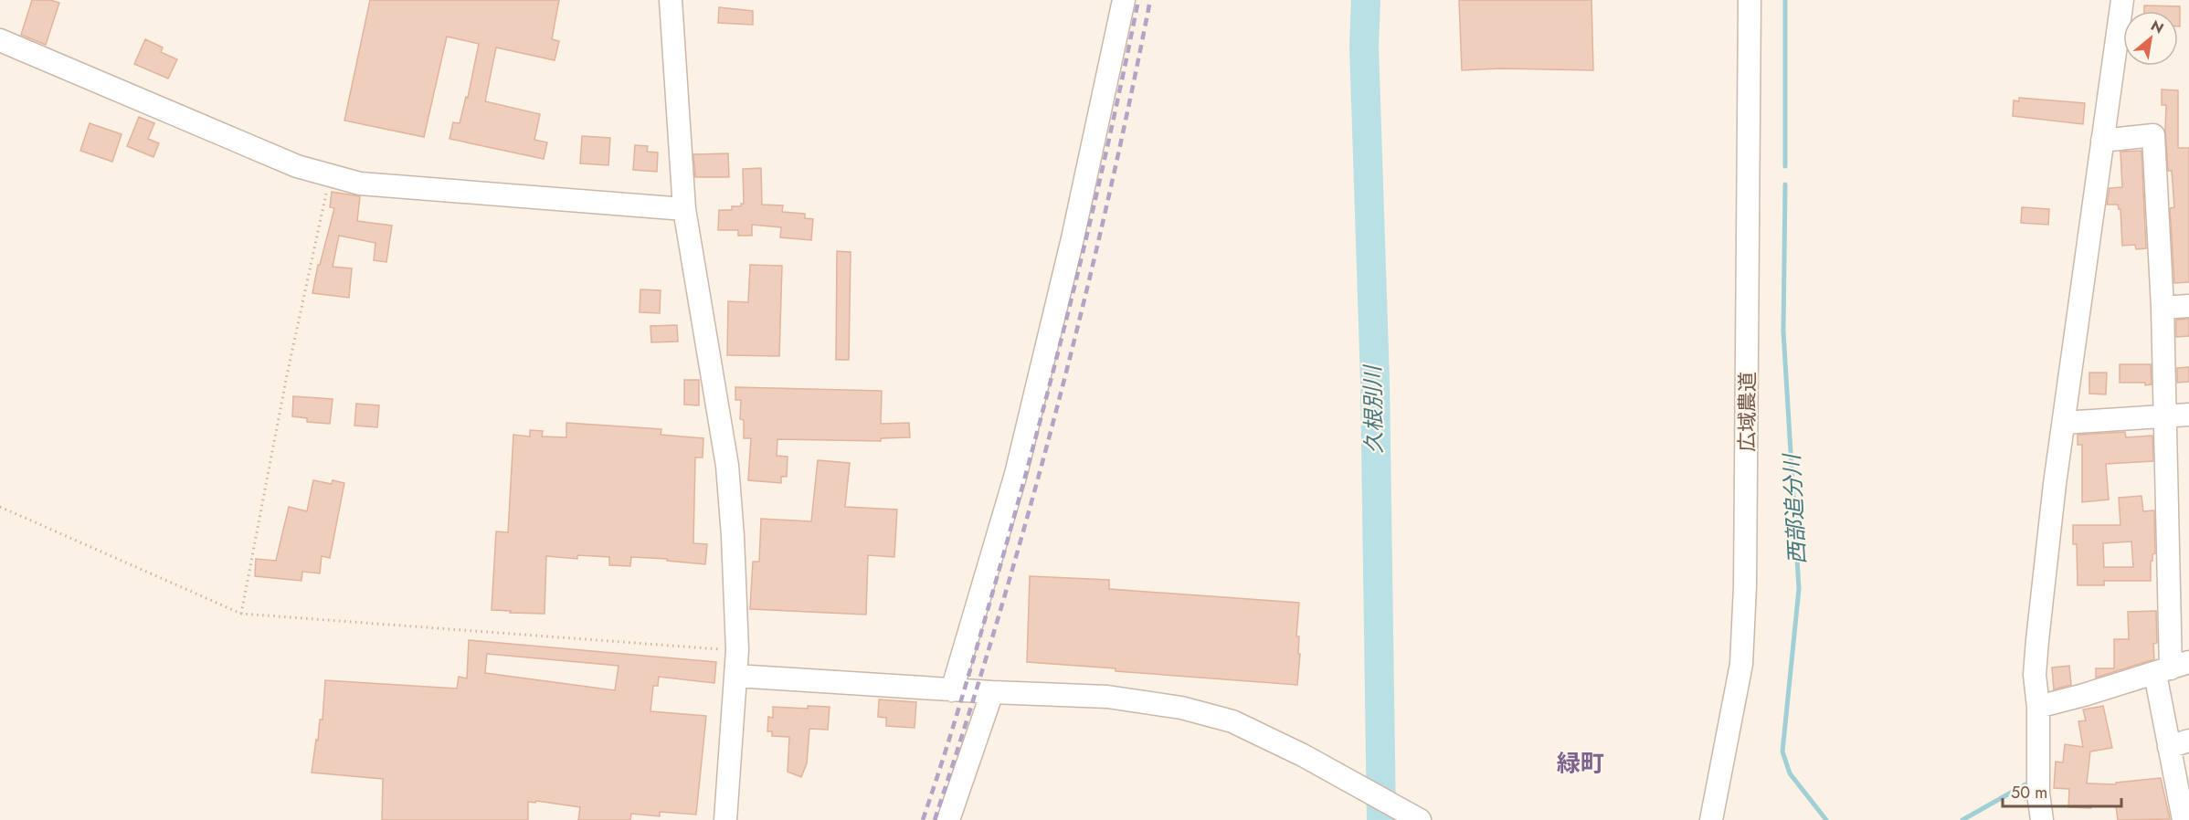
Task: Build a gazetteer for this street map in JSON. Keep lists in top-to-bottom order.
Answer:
{
  "streets": {
    "street": ["広域農道"]
  },
  "districts": ["緑町"],
  "water": ["久根別川", "西部追分川"],
  "scale_bar": "50 m",
  "north": "top right"
}
